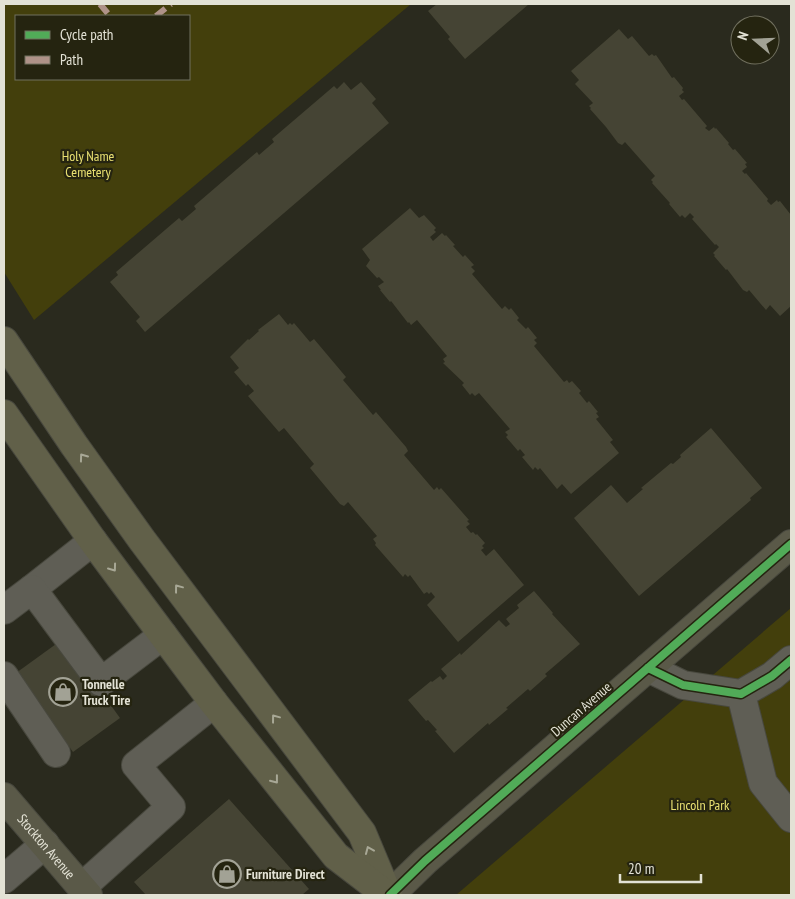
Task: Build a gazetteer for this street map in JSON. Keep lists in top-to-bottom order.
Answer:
{
  "streets": {
    "main road": ["Duncan Avenue", "Stockton Avenue"]
  },
  "parks": ["Holy Name Cemetery", "Lincoln Park"],
  "places": {
    "shop": ["Tonnelle Truck Tire", "Furniture Direct"]
  },
  "legend": ["Cycle path", "Path"],
  "scale_bar": "20 m",
  "north": "left"
}
